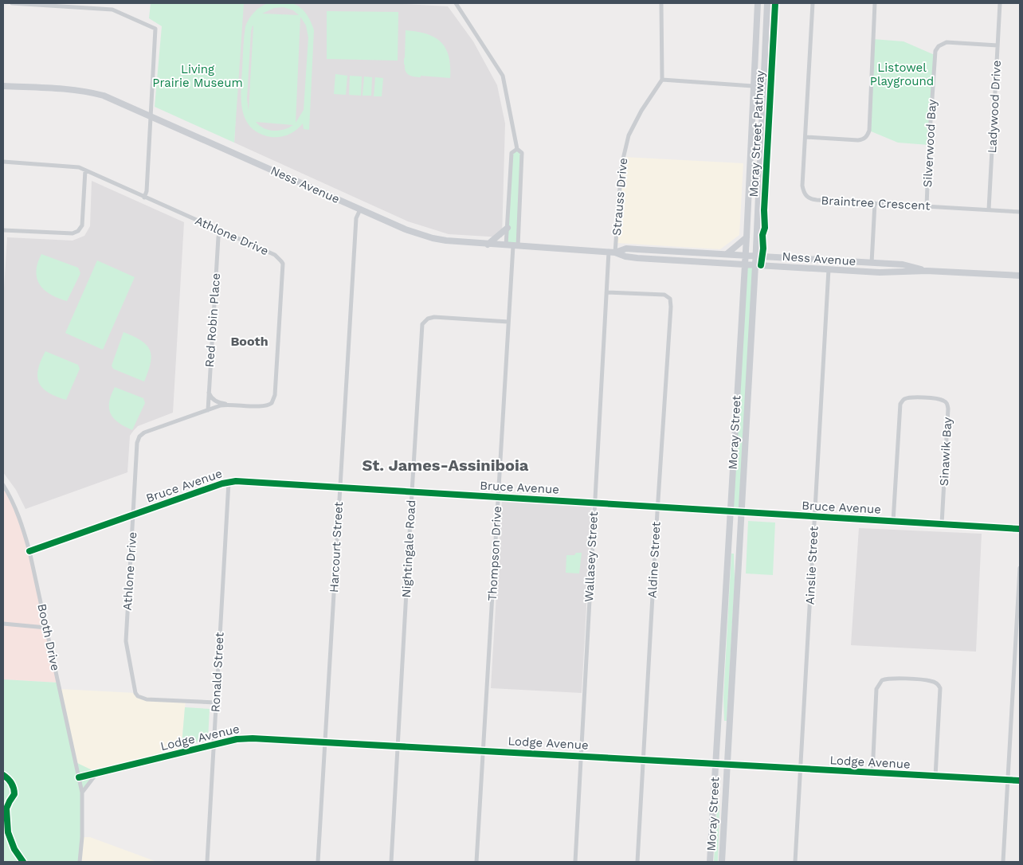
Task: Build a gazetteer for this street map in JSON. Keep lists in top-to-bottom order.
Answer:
{
  "streets": {
    "main road": ["Ness Avenue", "Moray Street"],
    "street": [
      "Ladywood Drive",
      "Silverwood Bay",
      "Strauss Drive",
      "Braintree Crescent",
      "Athlone Drive",
      "Red Robin Place",
      "Sinawik Bay",
      "Bruce Avenue",
      "Harcourt Street",
      "Nightingale Road",
      "Thompson Drive",
      "Wallasey Street",
      "Aldine Street",
      "Ainslie Street",
      "Booth Drive",
      "Ronald Street",
      "Lodge Avenue"
    ],
    "cycle path": ["Moray Street Pathway"]
  },
  "crossings": [
    ["Ladywood Drive", "Silverwood Bay"],
    ["Ladywood Drive", "Braintree Crescent"],
    ["Silverwood Bay", "Braintree Crescent"],
    ["Ness Avenue", "Strauss Drive"],
    ["Ness Avenue", "Moray Street"],
    ["Ness Avenue", "Harcourt Street"],
    ["Ness Avenue", "Thompson Drive"],
    ["Ness Avenue", "Wallasey Street"],
    ["Ness Avenue", "Ainslie Street"],
    ["Strauss Drive", "Wallasey Street"],
    ["Athlone Drive", "Red Robin Place"],
    ["Athlone Drive", "Bruce Avenue"],
    ["Athlone Drive", "Ronald Street"],
    ["Moray Street", "Bruce Avenue"],
    ["Moray Street", "Lodge Avenue"],
    ["Sinawik Bay", "Bruce Avenue"],
    ["Bruce Avenue", "Harcourt Street"],
    ["Bruce Avenue", "Nightingale Road"],
    ["Bruce Avenue", "Thompson Drive"],
    ["Bruce Avenue", "Wallasey Street"],
    ["Bruce Avenue", "Aldine Street"],
    ["Bruce Avenue", "Ainslie Street"],
    ["Bruce Avenue", "Booth Drive"],
    ["Bruce Avenue", "Ronald Street"],
    ["Harcourt Street", "Lodge Avenue"],
    ["Nightingale Road", "Thompson Drive"],
    ["Nightingale Road", "Lodge Avenue"],
    ["Thompson Drive", "Lodge Avenue"],
    ["Wallasey Street", "Aldine Street"],
    ["Wallasey Street", "Lodge Avenue"],
    ["Aldine Street", "Lodge Avenue"],
    ["Ainslie Street", "Lodge Avenue"],
    ["Booth Drive", "Lodge Avenue"],
    ["Ronald Street", "Lodge Avenue"]
  ],
  "districts": ["Booth", "St. James-Assiniboia"],
  "parks": ["Listowel Playground", "Living Prairie Museum"]
}
